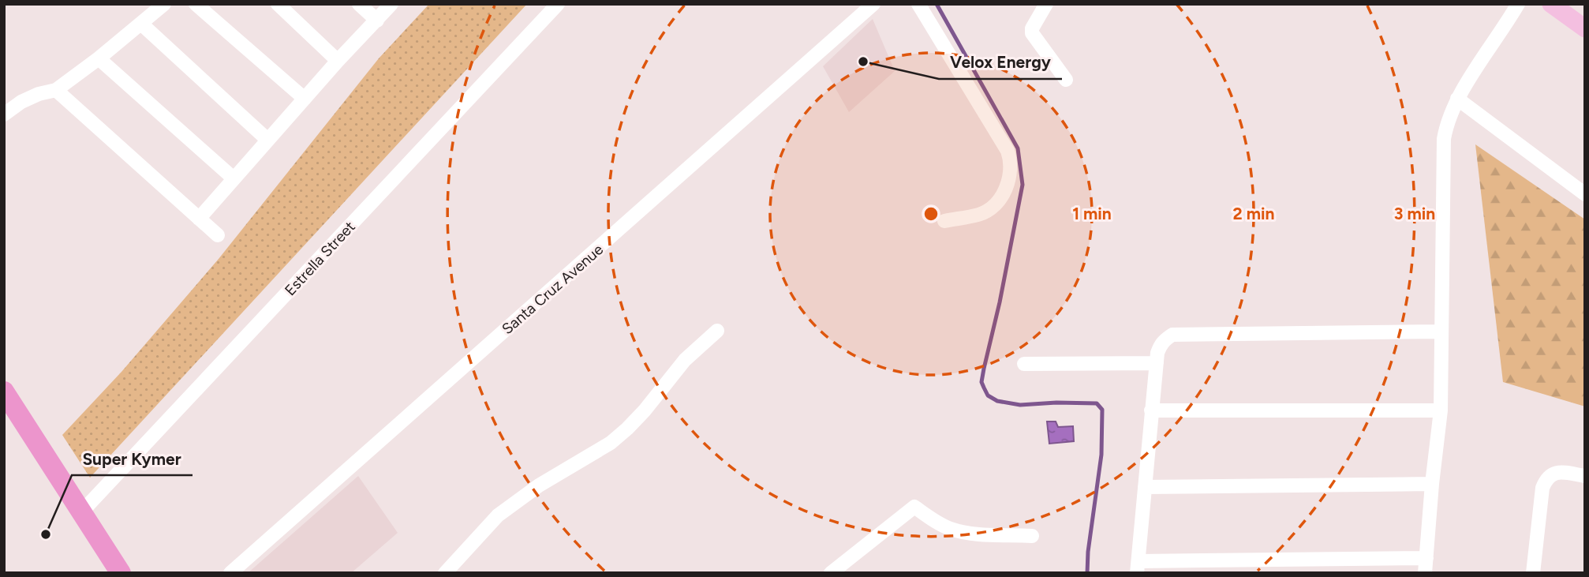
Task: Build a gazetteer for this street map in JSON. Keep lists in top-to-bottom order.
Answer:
{
  "streets": {
    "street": ["Estrella Street", "Santa Cruz Avenue"]
  },
  "places": ["Velox Energy", "Super Kymer"],
  "rings": ["1 min", "2 min", "3 min"]
}
